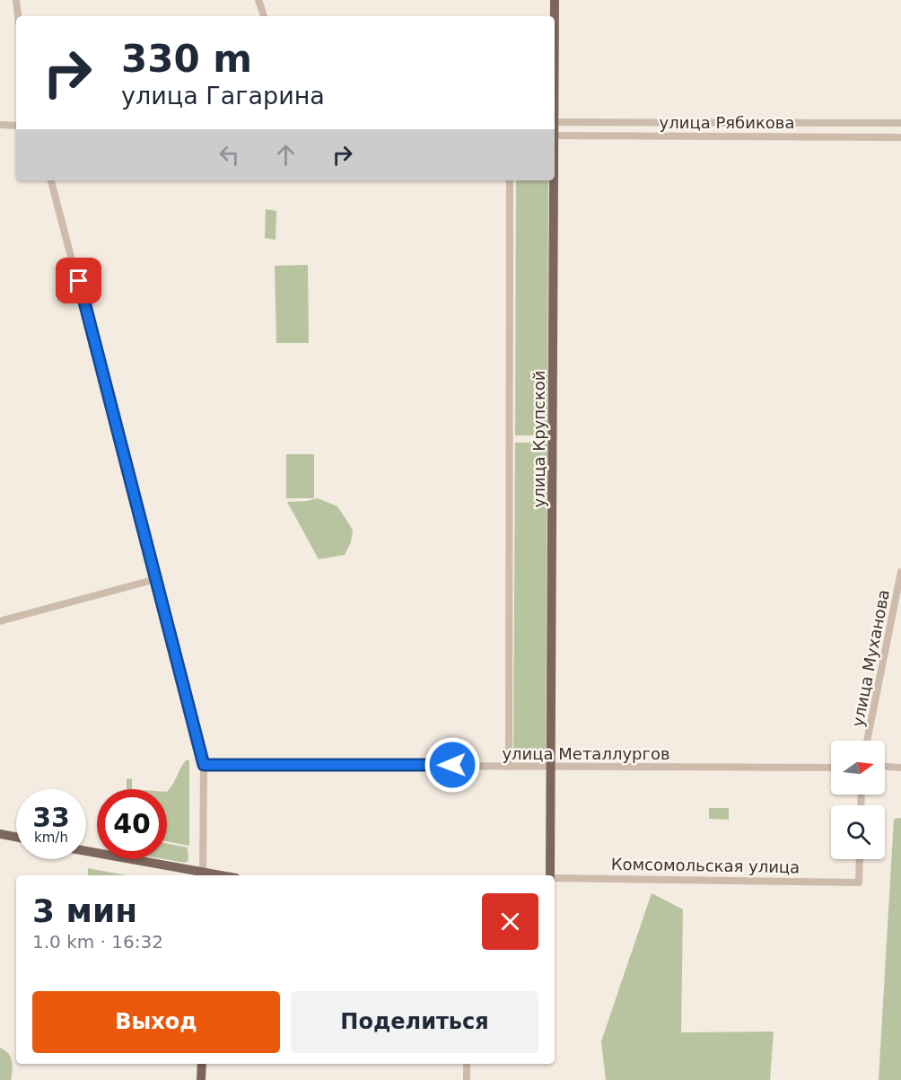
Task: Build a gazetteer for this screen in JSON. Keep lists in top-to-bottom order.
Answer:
{
  "streets": {
    "main road": ["улица Крупской"],
    "street": [
      "улица Рябикова",
      "улица Муханова",
      "улица Металлургов",
      "Комсомольская улица"
    ]
  },
  "crossings": [
    ["улица Крупской", "улица Металлургов"]
  ],
  "north": "right",
  "page": {
    "turn": ["330 m", "улица Гагарина"],
    "speed": "33 km/h",
    "limit": "40",
    "heading": ["3 мин", "1.0 km · 16:32"],
    "buttons": ["Выход", "Поделиться"]
  }
}
